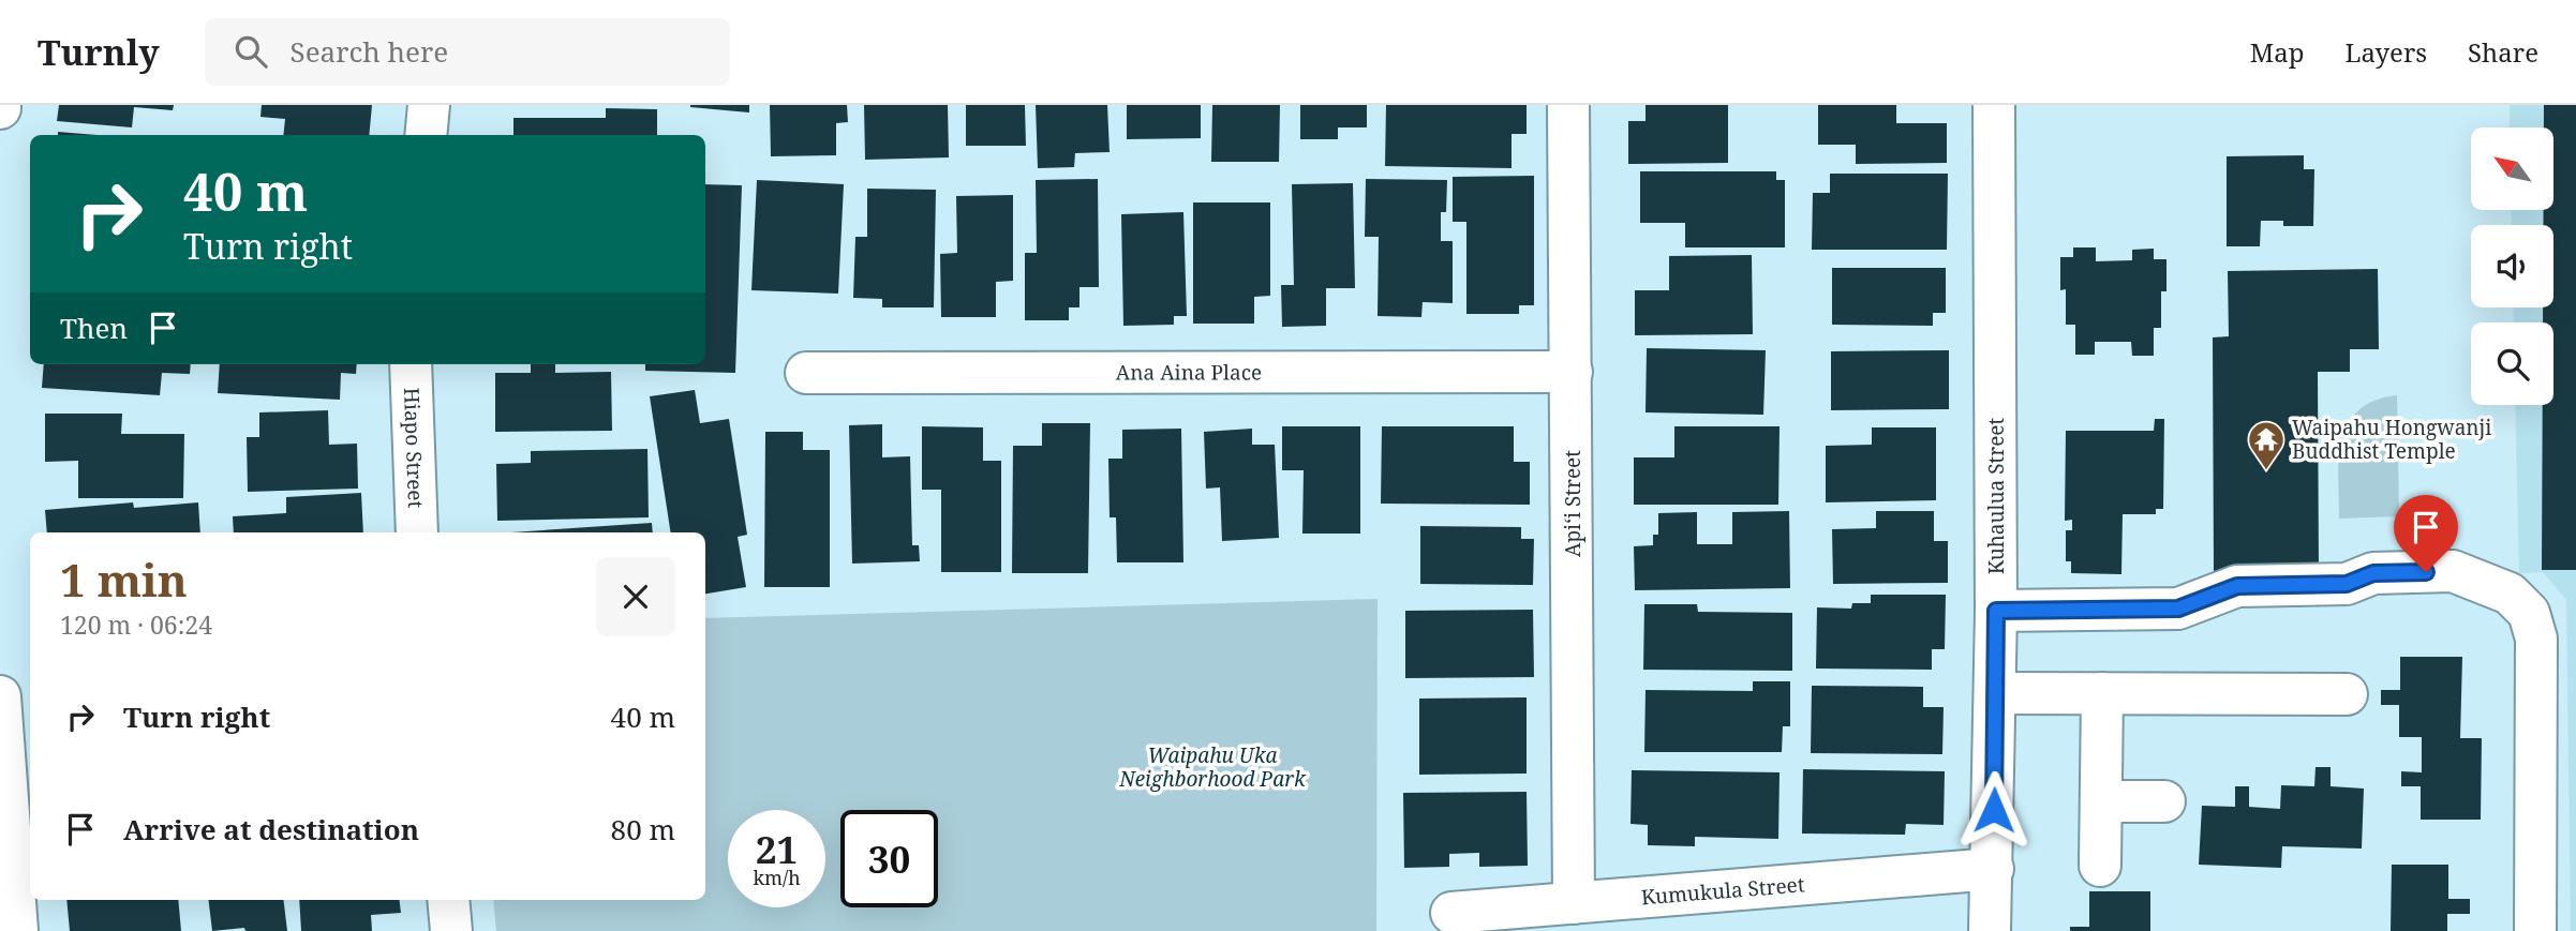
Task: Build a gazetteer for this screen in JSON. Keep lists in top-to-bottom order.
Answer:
{
  "streets": {
    "street": [
      "Ana Aina Place",
      "Hiapo Street",
      "Kuhaulua Street",
      "Apiʻi Street",
      "Kumukula Street"
    ]
  },
  "crossings": [
    ["Ana Aina Place", "Apiʻi Street"],
    ["Kuhaulua Street", "Kumukula Street"],
    ["Apiʻi Street", "Kumukula Street"]
  ],
  "parks": ["Waipahu Uka Neighborhood Park"],
  "places": {
    "temple": ["Waipahu Hongwanji Buddhist Temple"]
  },
  "north": "top left",
  "page": {
    "header": "Turnly",
    "search": "Search here",
    "nav": ["Map", "Layers", "Share"],
    "turn": ["40 m", "Turn right"],
    "then": "Then",
    "heading": ["1 min", "120 m · 06:24"],
    "list": [
      {
        "name": "Turn right",
        "value": "40 m"
      },
      {
        "name": "Arrive at destination",
        "value": "80 m"
      }
    ],
    "speed": "21 km/h",
    "limit": "30"
  }
}
